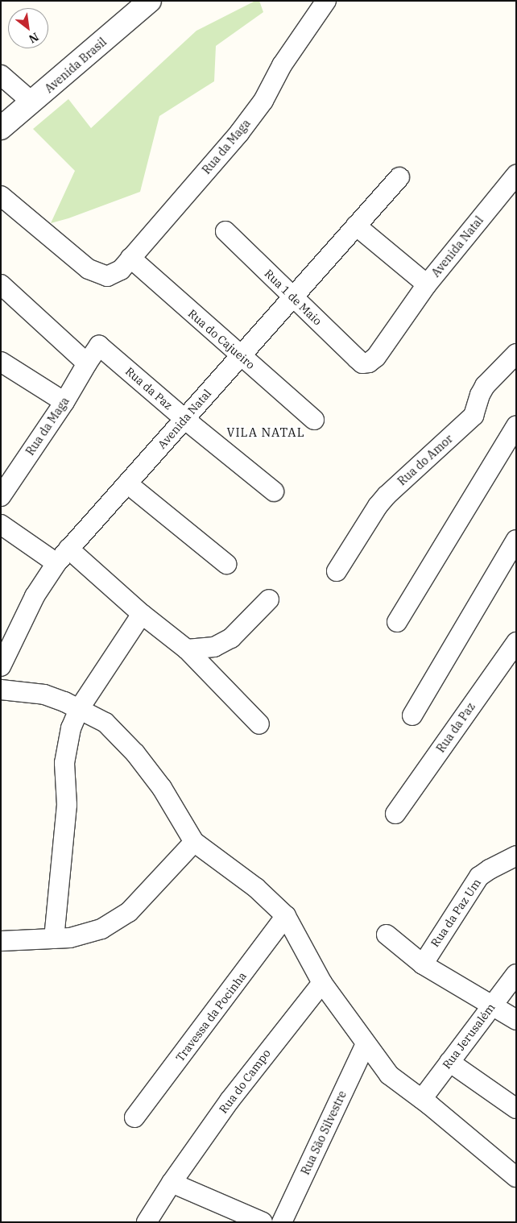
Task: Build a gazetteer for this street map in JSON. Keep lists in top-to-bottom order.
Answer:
{
  "streets": {
    "street": [
      "Avenida Brasil",
      "Rua da Maga",
      "Avenida Natal",
      "Rua 1 de Maio",
      "Rua do Cajueiro",
      "Rua da Paz",
      "Rua do Amor",
      "Rua da Paz Um",
      "Travessa da Pocinha",
      "Rua Jerusalém",
      "Rua do Campo",
      "Rua São Silvestre"
    ]
  },
  "crossings": [
    ["Rua da Maga", "Rua do Cajueiro"],
    ["Rua da Maga", "Rua da Paz"],
    ["Avenida Natal", "Rua 1 de Maio"],
    ["Avenida Natal", "Rua do Cajueiro"],
    ["Avenida Natal", "Rua da Paz"]
  ],
  "districts": ["VILA NATAL"],
  "north": "bottom right"
}
